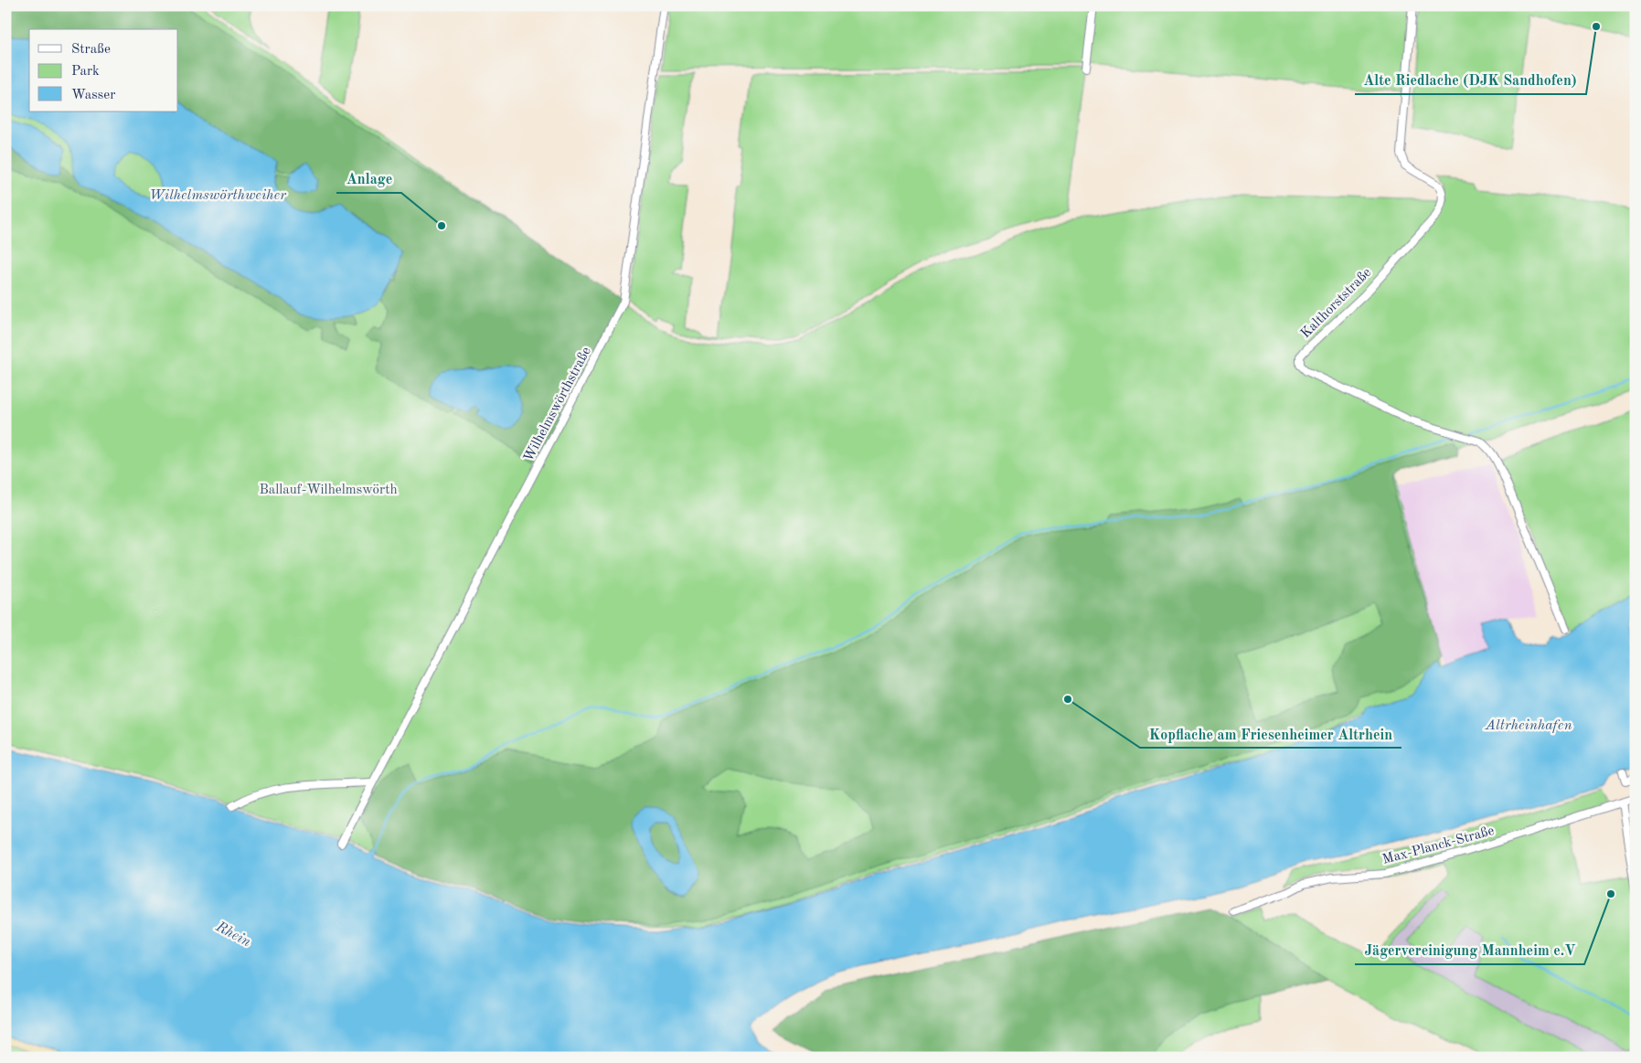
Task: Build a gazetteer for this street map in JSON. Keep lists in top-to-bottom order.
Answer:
{
  "streets": {
    "street": ["Kalthorststraße", "Wilhelmswörthstraße", "Max-Planck-Straße"]
  },
  "water": ["Wilhelmswörthweiher", "Altrheinhafen", "Rhein"],
  "parks": ["Ballauf-Wilhelmswörth"],
  "places": [
    "Alte Riedlache (DJK Sandhofen)",
    "Anlage",
    "Kopflache am Friesenheimer Altrhein",
    "Jägervereinigung Mannheim e.V"
  ],
  "legend": ["Straße", "Park", "Wasser"]
}
